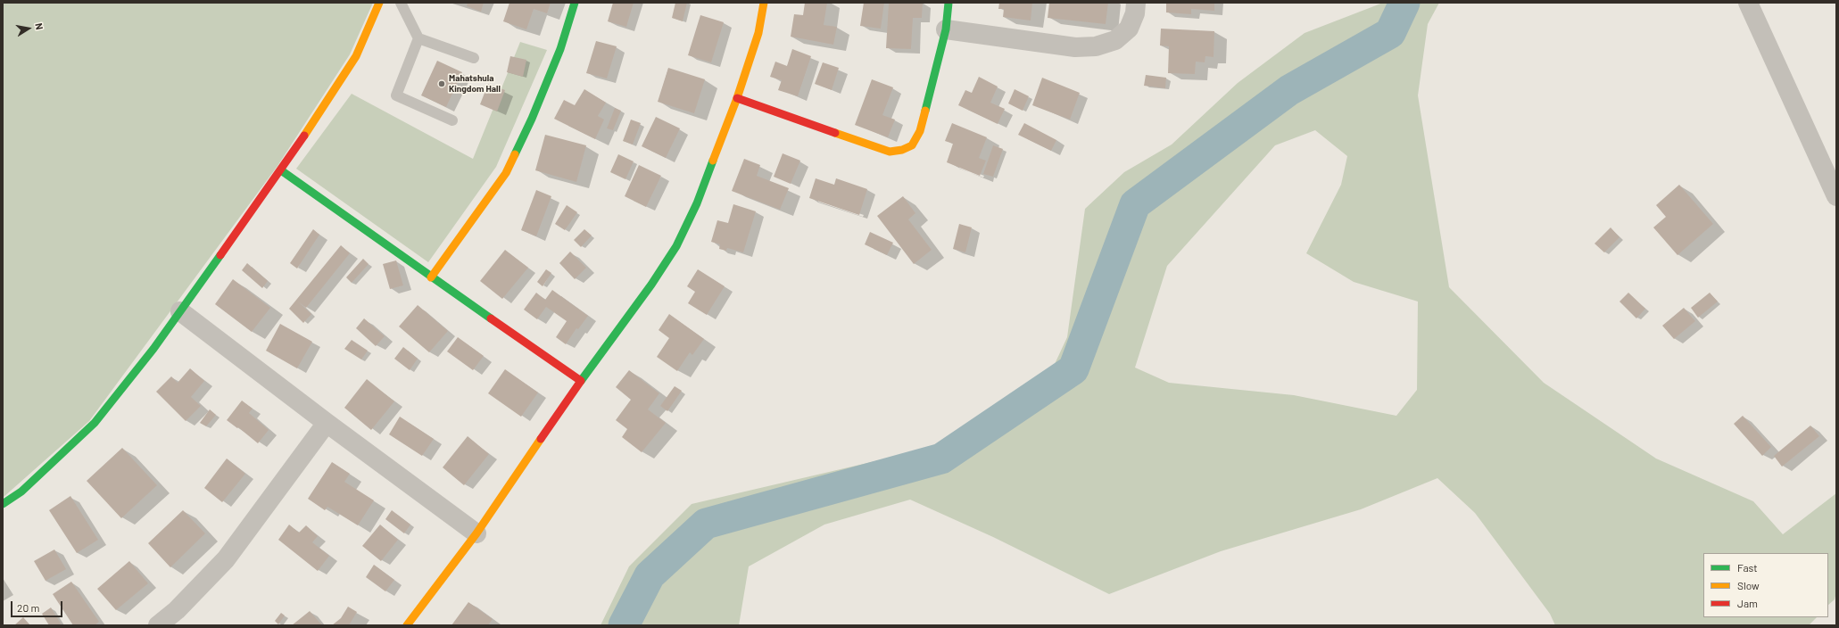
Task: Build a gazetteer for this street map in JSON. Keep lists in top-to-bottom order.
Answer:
{
  "places": ["Mahatshula Kingdom Hall"],
  "legend": ["Fast", "Slow", "Jam"],
  "scale_bar": "20 m",
  "north": "right"
}
